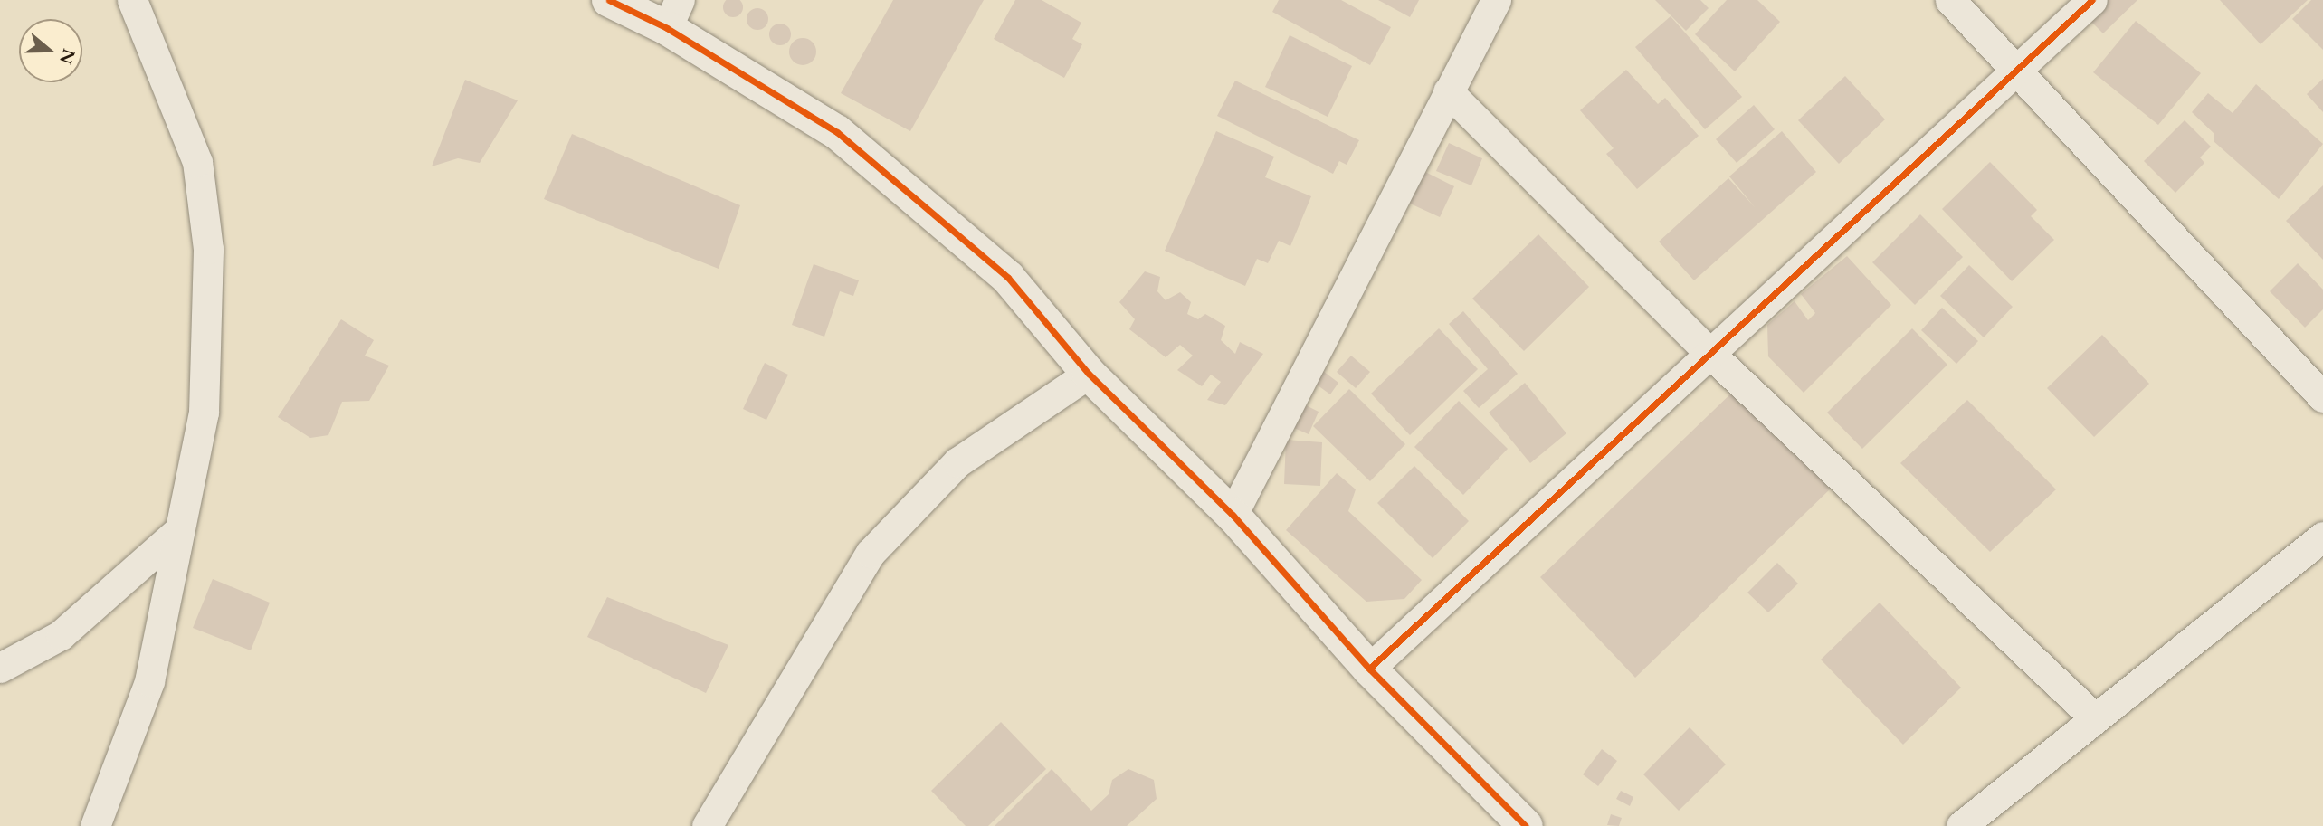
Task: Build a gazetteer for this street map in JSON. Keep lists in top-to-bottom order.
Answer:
{
  "north": "right"
}
